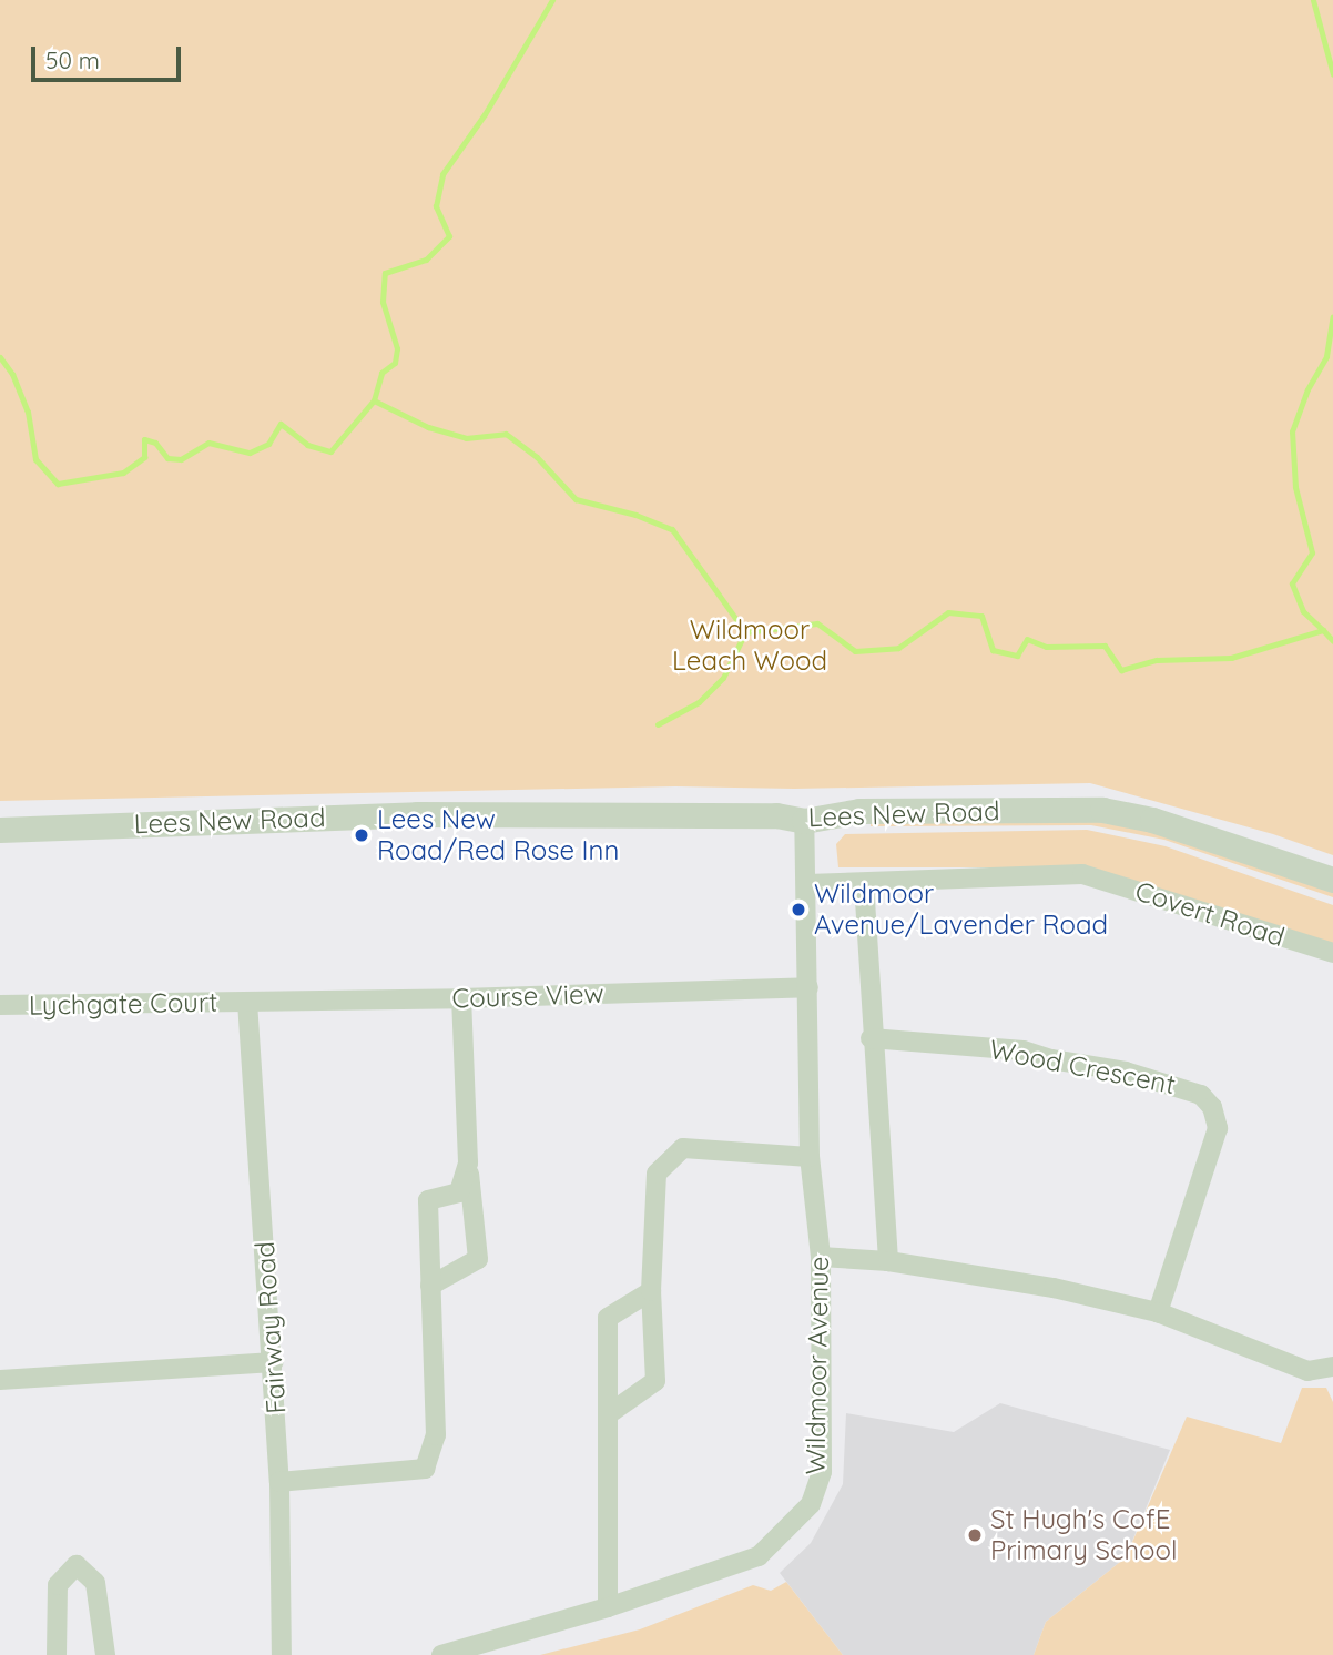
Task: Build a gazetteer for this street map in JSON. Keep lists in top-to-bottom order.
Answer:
{
  "streets": {
    "street": [
      "Lees New Road",
      "Covert Road",
      "Course View",
      "Lychgate Court",
      "Wood Crescent",
      "Fairway Road",
      "Wildmoor Avenue"
    ]
  },
  "crossings": [
    ["Lees New Road", "Wildmoor Avenue"],
    ["Covert Road", "Wildmoor Avenue"],
    ["Course View", "Lychgate Court"],
    ["Course View", "Fairway Road"],
    ["Course View", "Wildmoor Avenue"],
    ["Lychgate Court", "Fairway Road"]
  ],
  "parks": ["Wildmoor Leach Wood"],
  "places": ["Lees New Road/Red Rose Inn", "Wildmoor Avenue/Lavender Road", "St Hugh's CofE Primary School"],
  "scale_bar": "50 m"
}
